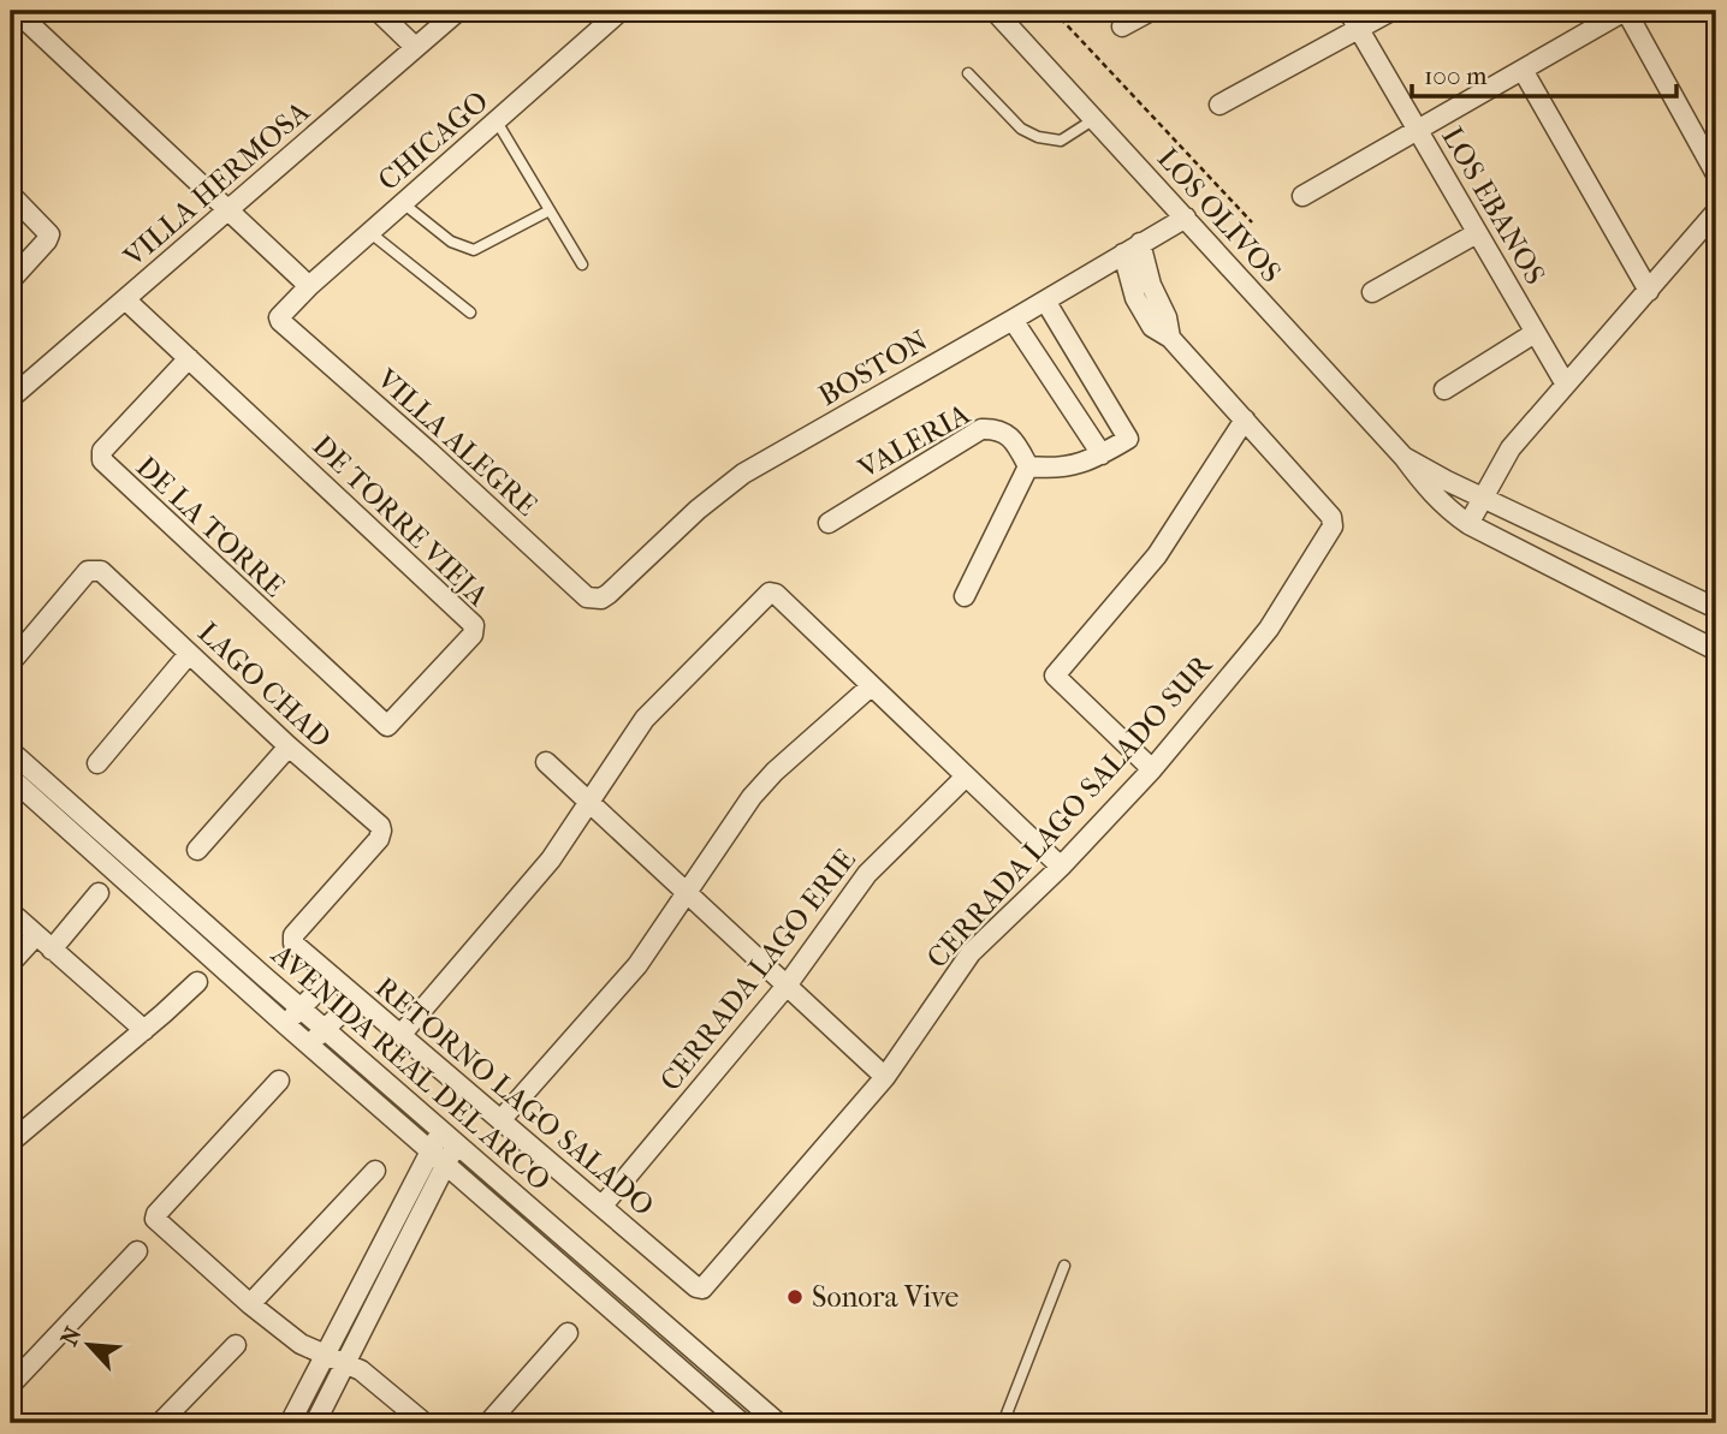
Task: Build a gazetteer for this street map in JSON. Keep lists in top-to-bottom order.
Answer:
{
  "streets": {
    "street": [
      "CHICAGO",
      "VILLA HERMOSA",
      "LOS EBANOS",
      "LOS OLIVOS",
      "BOSTON",
      "VALERIA",
      "VILLA ALEGRE",
      "DE TORRE VIEJA",
      "DE LA TORRE",
      "LAGO CHAD",
      "CERRADA LAGO SALADO SUR",
      "CERRADA LAGO ERIE",
      "AVENIDA REAL DEL ARCO",
      "RETORNO LAGO SALADO"
    ]
  },
  "crossings": [
    ["CHICAGO", "VILLA ALEGRE"],
    ["LOS OLIVOS", "BOSTON"],
    ["BOSTON", "VILLA ALEGRE"],
    ["DE TORRE VIEJA", "DE LA TORRE"],
    ["LAGO CHAD", "RETORNO LAGO SALADO"],
    ["CERRADA LAGO SALADO SUR", "RETORNO LAGO SALADO"],
    ["CERRADA LAGO ERIE", "RETORNO LAGO SALADO"]
  ],
  "places": ["Sonora Vive"],
  "scale_bar": "100 m",
  "north": "top left"
}
